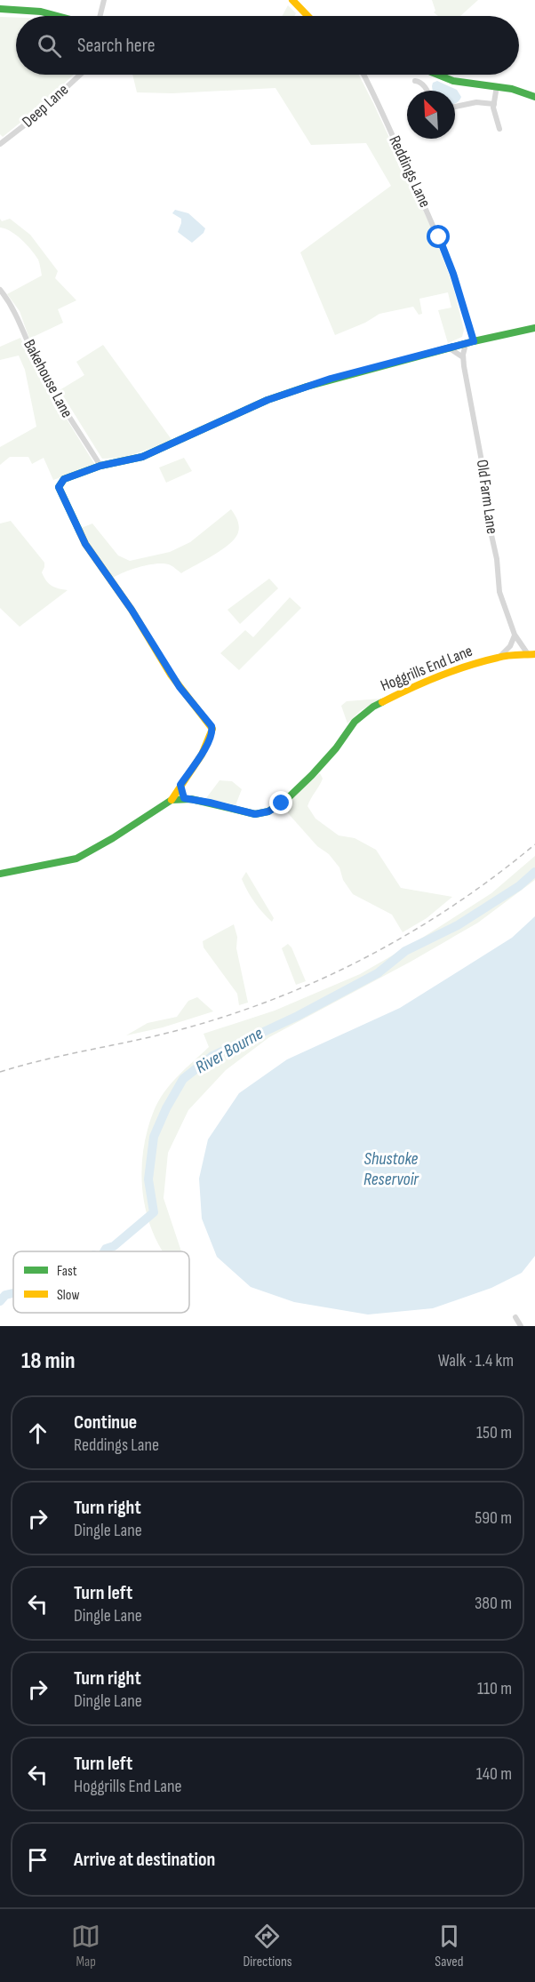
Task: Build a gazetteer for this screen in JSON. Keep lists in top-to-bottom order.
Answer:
{
  "streets": {
    "street": [
      "Deep Lane",
      "Reddings Lane",
      "Bakehouse Lane",
      "Old Farm Lane",
      "Hoggrills End Lane"
    ]
  },
  "crossings": [
    ["Reddings Lane", "Old Farm Lane"],
    ["Old Farm Lane", "Hoggrills End Lane"]
  ],
  "water": ["River Bourne", "Shustoke Reservoir"],
  "legend": ["Fast", "Slow"],
  "north": "top left",
  "page": {
    "search": "Search here",
    "heading": ["18 min", "Walk · 1.4 km"],
    "list": [
      ["Continue", "Reddings Lane", "150 m"],
      ["Turn right", "Dingle Lane", "590 m"],
      ["Turn left", "Dingle Lane", "380 m"],
      ["Turn right", "Dingle Lane", "110 m"],
      ["Turn left", "Hoggrills End Lane", "140 m"],
      "Arrive at destination"
    ],
    "nav": ["Map", "Directions", "Saved"]
  }
}
